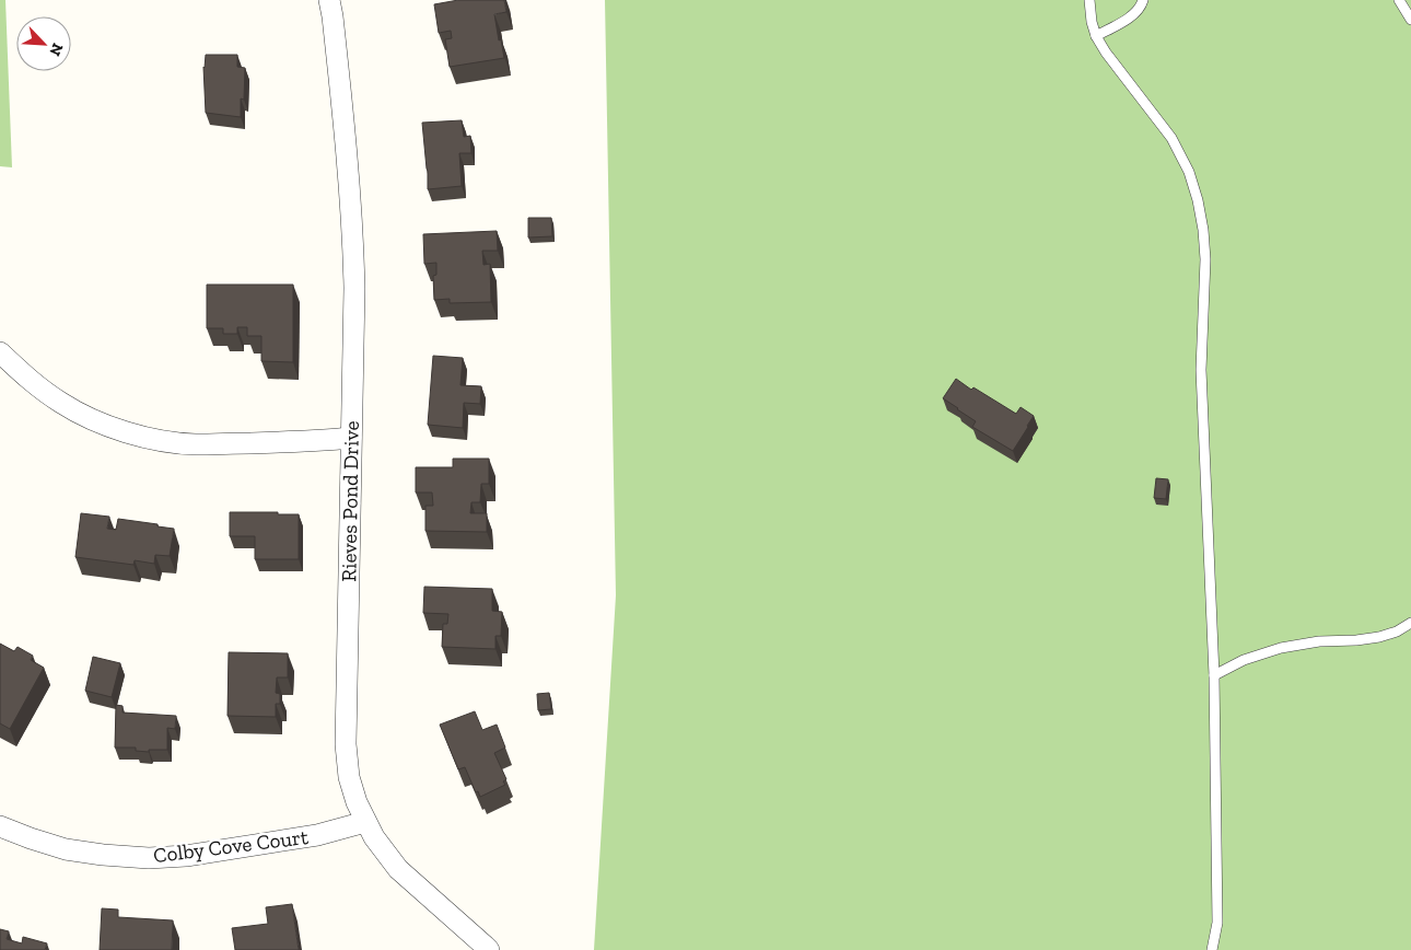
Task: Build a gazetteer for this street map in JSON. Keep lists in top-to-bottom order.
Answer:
{
  "streets": {
    "street": ["Rieves Pond Drive", "Colby Cove Court"]
  },
  "crossings": [
    ["Rieves Pond Drive", "Colby Cove Court"]
  ],
  "north": "bottom right"
}
